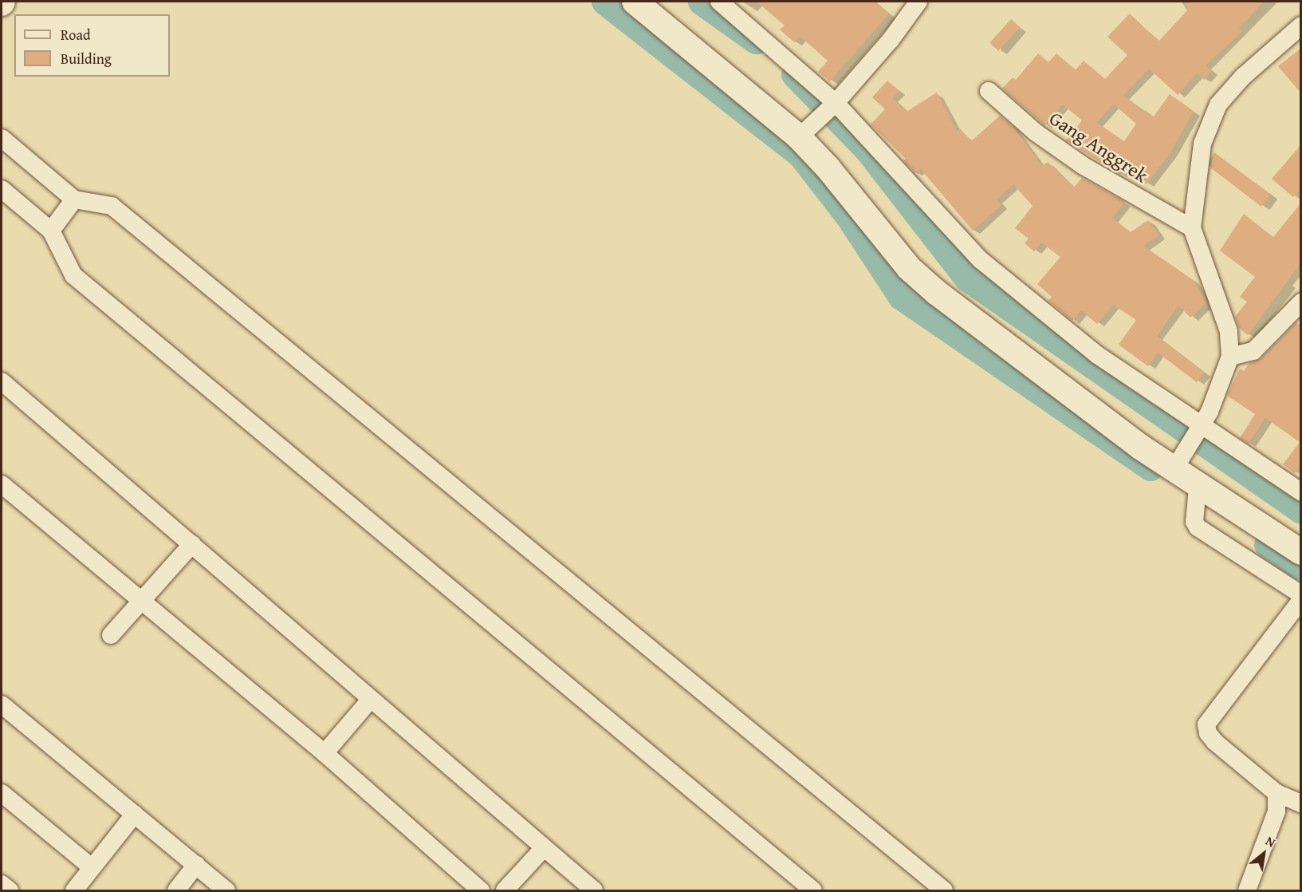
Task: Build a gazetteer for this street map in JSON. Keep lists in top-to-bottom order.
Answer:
{
  "streets": {
    "street": ["Gang Anggrek"]
  },
  "legend": ["Road", "Building"],
  "north": "top right"
}
